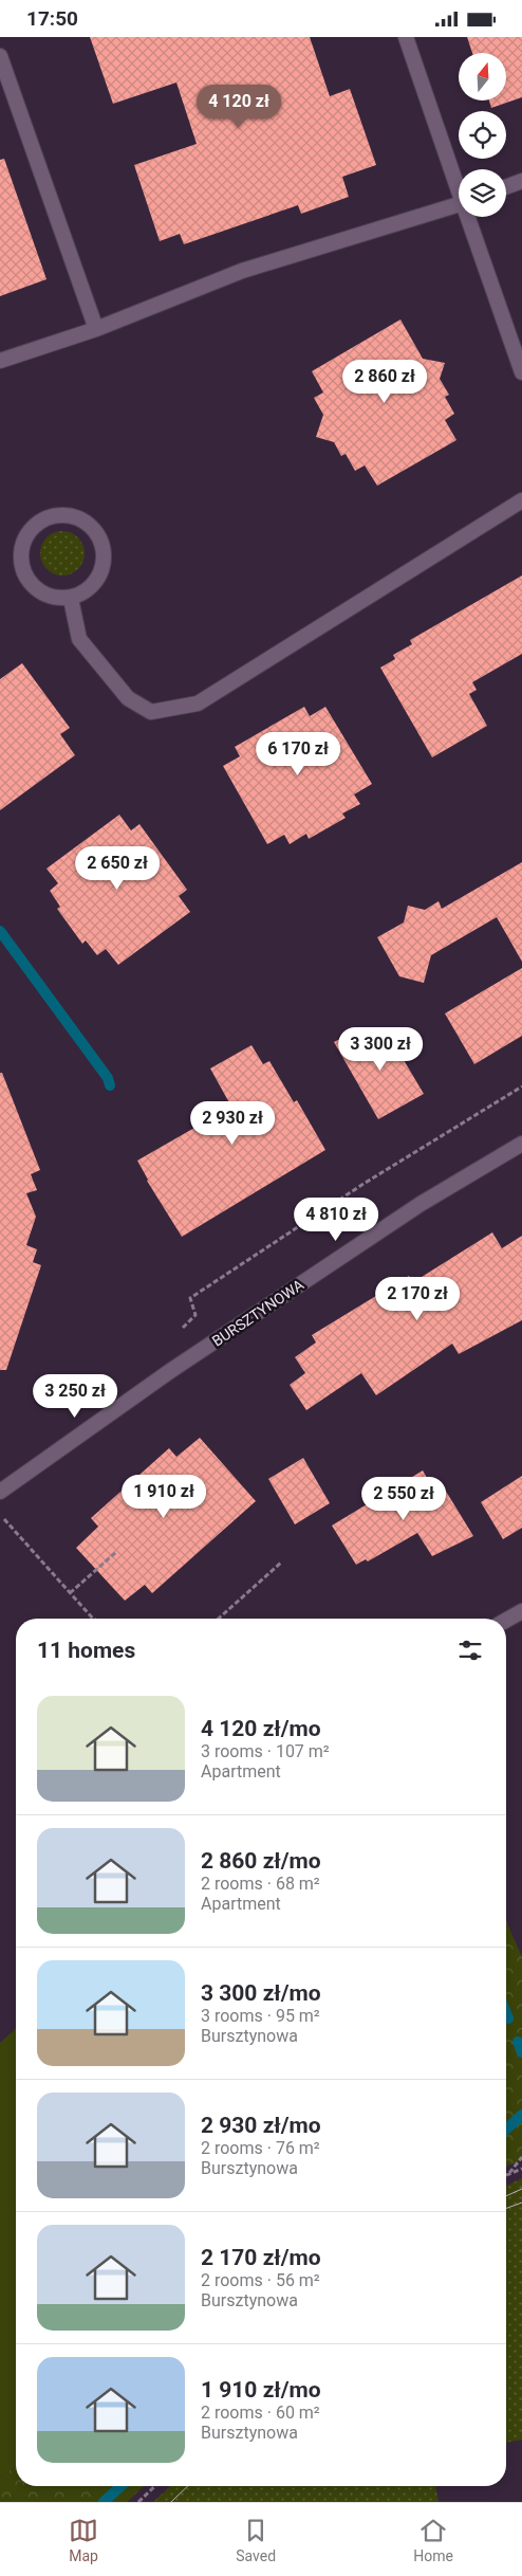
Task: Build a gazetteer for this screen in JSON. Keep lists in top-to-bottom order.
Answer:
{
  "streets": {
    "street": ["BURSZTYNOWA"]
  },
  "north": "top",
  "page": {
    "status": "17:50",
    "price": [
      "4 120 zł",
      "2 860 zł",
      "6 170 zł",
      "2 650 zł",
      "3 300 zł",
      "2 930 zł",
      "4 810 zł",
      "2 170 zł",
      "3 250 zł",
      "1 910 zł",
      "2 550 zł"
    ],
    "heading": "11 homes",
    "list": [
      {
        "name": "4 120 zł/mo",
        "note": "3 rooms · 107 m² · Apartment"
      },
      {
        "name": "2 860 zł/mo",
        "note": "2 rooms · 68 m² · Apartment"
      },
      {
        "name": "3 300 zł/mo",
        "note": "3 rooms · 95 m² · Bursztynowa"
      },
      {
        "name": "2 930 zł/mo",
        "note": "2 rooms · 76 m² · Bursztynowa"
      },
      {
        "name": "2 170 zł/mo",
        "note": "2 rooms · 56 m² · Bursztynowa"
      },
      {
        "name": "1 910 zł/mo",
        "note": "2 rooms · 60 m² · Bursztynowa"
      }
    ],
    "tabs": ["Map", "Saved", "Home"]
  }
}
